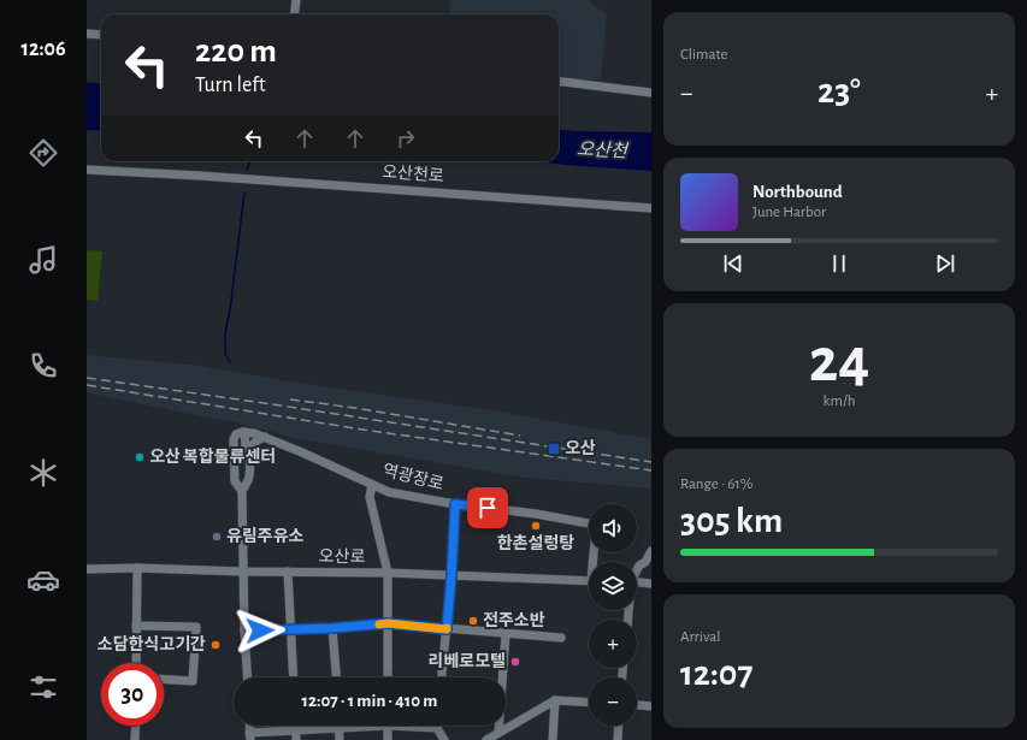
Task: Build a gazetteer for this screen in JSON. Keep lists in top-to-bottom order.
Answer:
{
  "streets": {
    "street": ["오산천로", "역광장로", "오산로"]
  },
  "water": ["오산천"],
  "places": {
    "transit": ["오산"],
    "other": [
      "오산 복합물류센터",
      "한촌설렁탕",
      "유림주유소",
      "전주소반",
      "소담한식고기간",
      "리베로모텔"
    ]
  },
  "page": {
    "tabs": "12:06",
    "tile": [
      "Climate",
      ["24", "km/h"],
      ["Range · 61%", "305 km"],
      ["Arrival", "12:07"]
    ],
    "turn": ["220 m", "Turn left"],
    "heat": ["−", "23°", "+"],
    "song": ["Northbound", "June Harbor"],
    "map_buttons": ["+", "−"],
    "limit": "30",
    "trip": "12:07 · 1 min · 410 m"
  }
}
